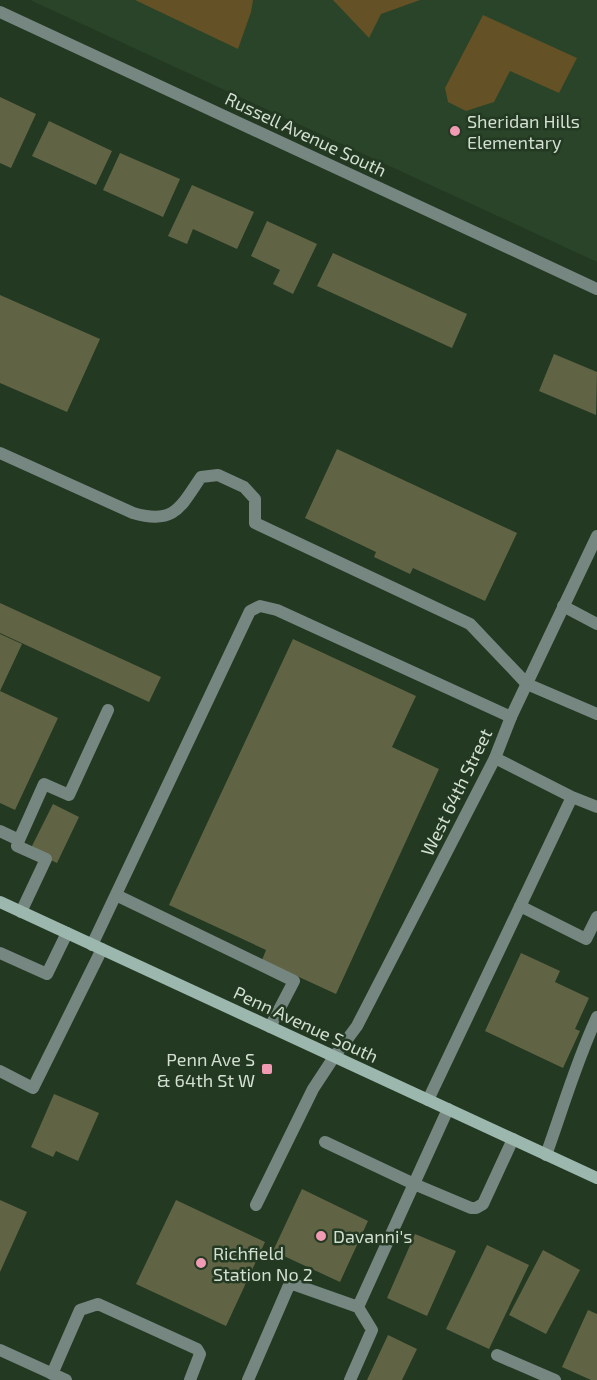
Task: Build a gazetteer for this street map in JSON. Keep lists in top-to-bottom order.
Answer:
{
  "streets": {
    "main road": ["Penn Avenue South"],
    "street": ["Russell Avenue South", "West 64th Street"]
  },
  "crossings": [
    ["West 64th Street", "Penn Avenue South"]
  ],
  "places": {
    "other": ["Sheridan Hills Elementary", "Davanni's", "Richfield Station No 2"],
    "transit": ["Penn Ave S & 64th St W"]
  }
}
